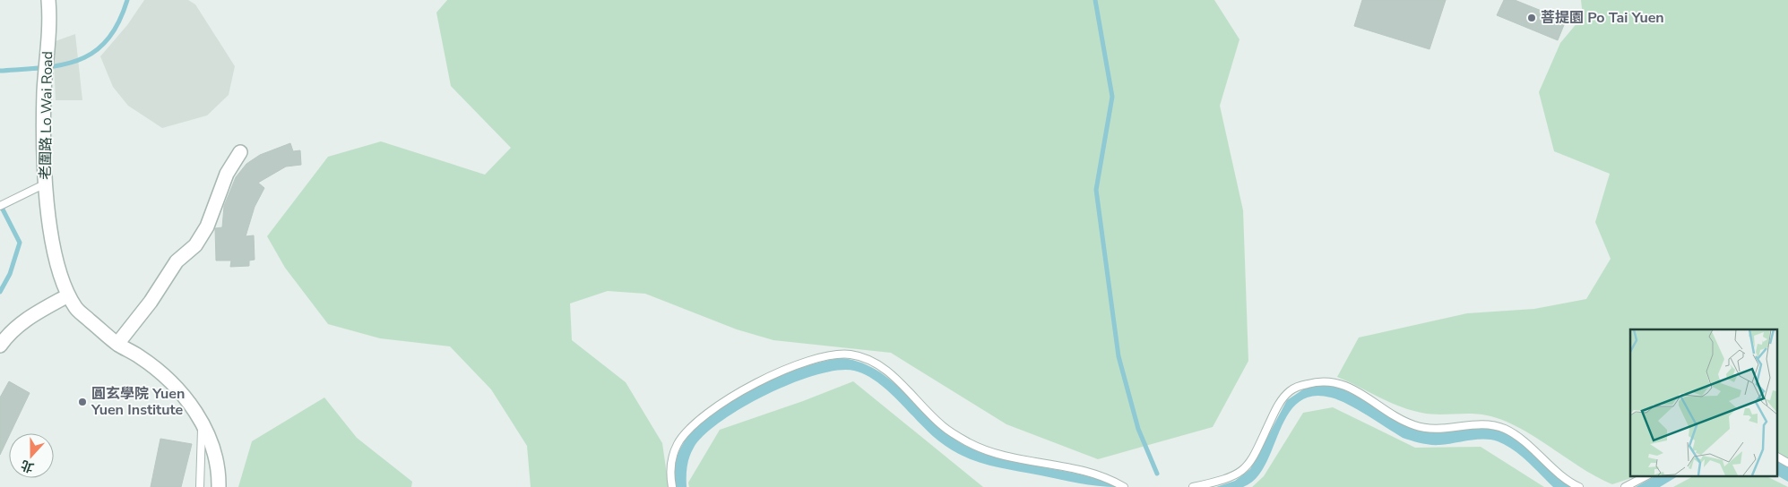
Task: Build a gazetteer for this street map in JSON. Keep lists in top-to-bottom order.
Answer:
{
  "streets": {
    "street": ["老圍路 Lo Wai Road"]
  },
  "places": ["菩提園 Po Tai Yuen", "圓玄學院 Yuen Yuen Institute"],
  "north": "bottom"
}
